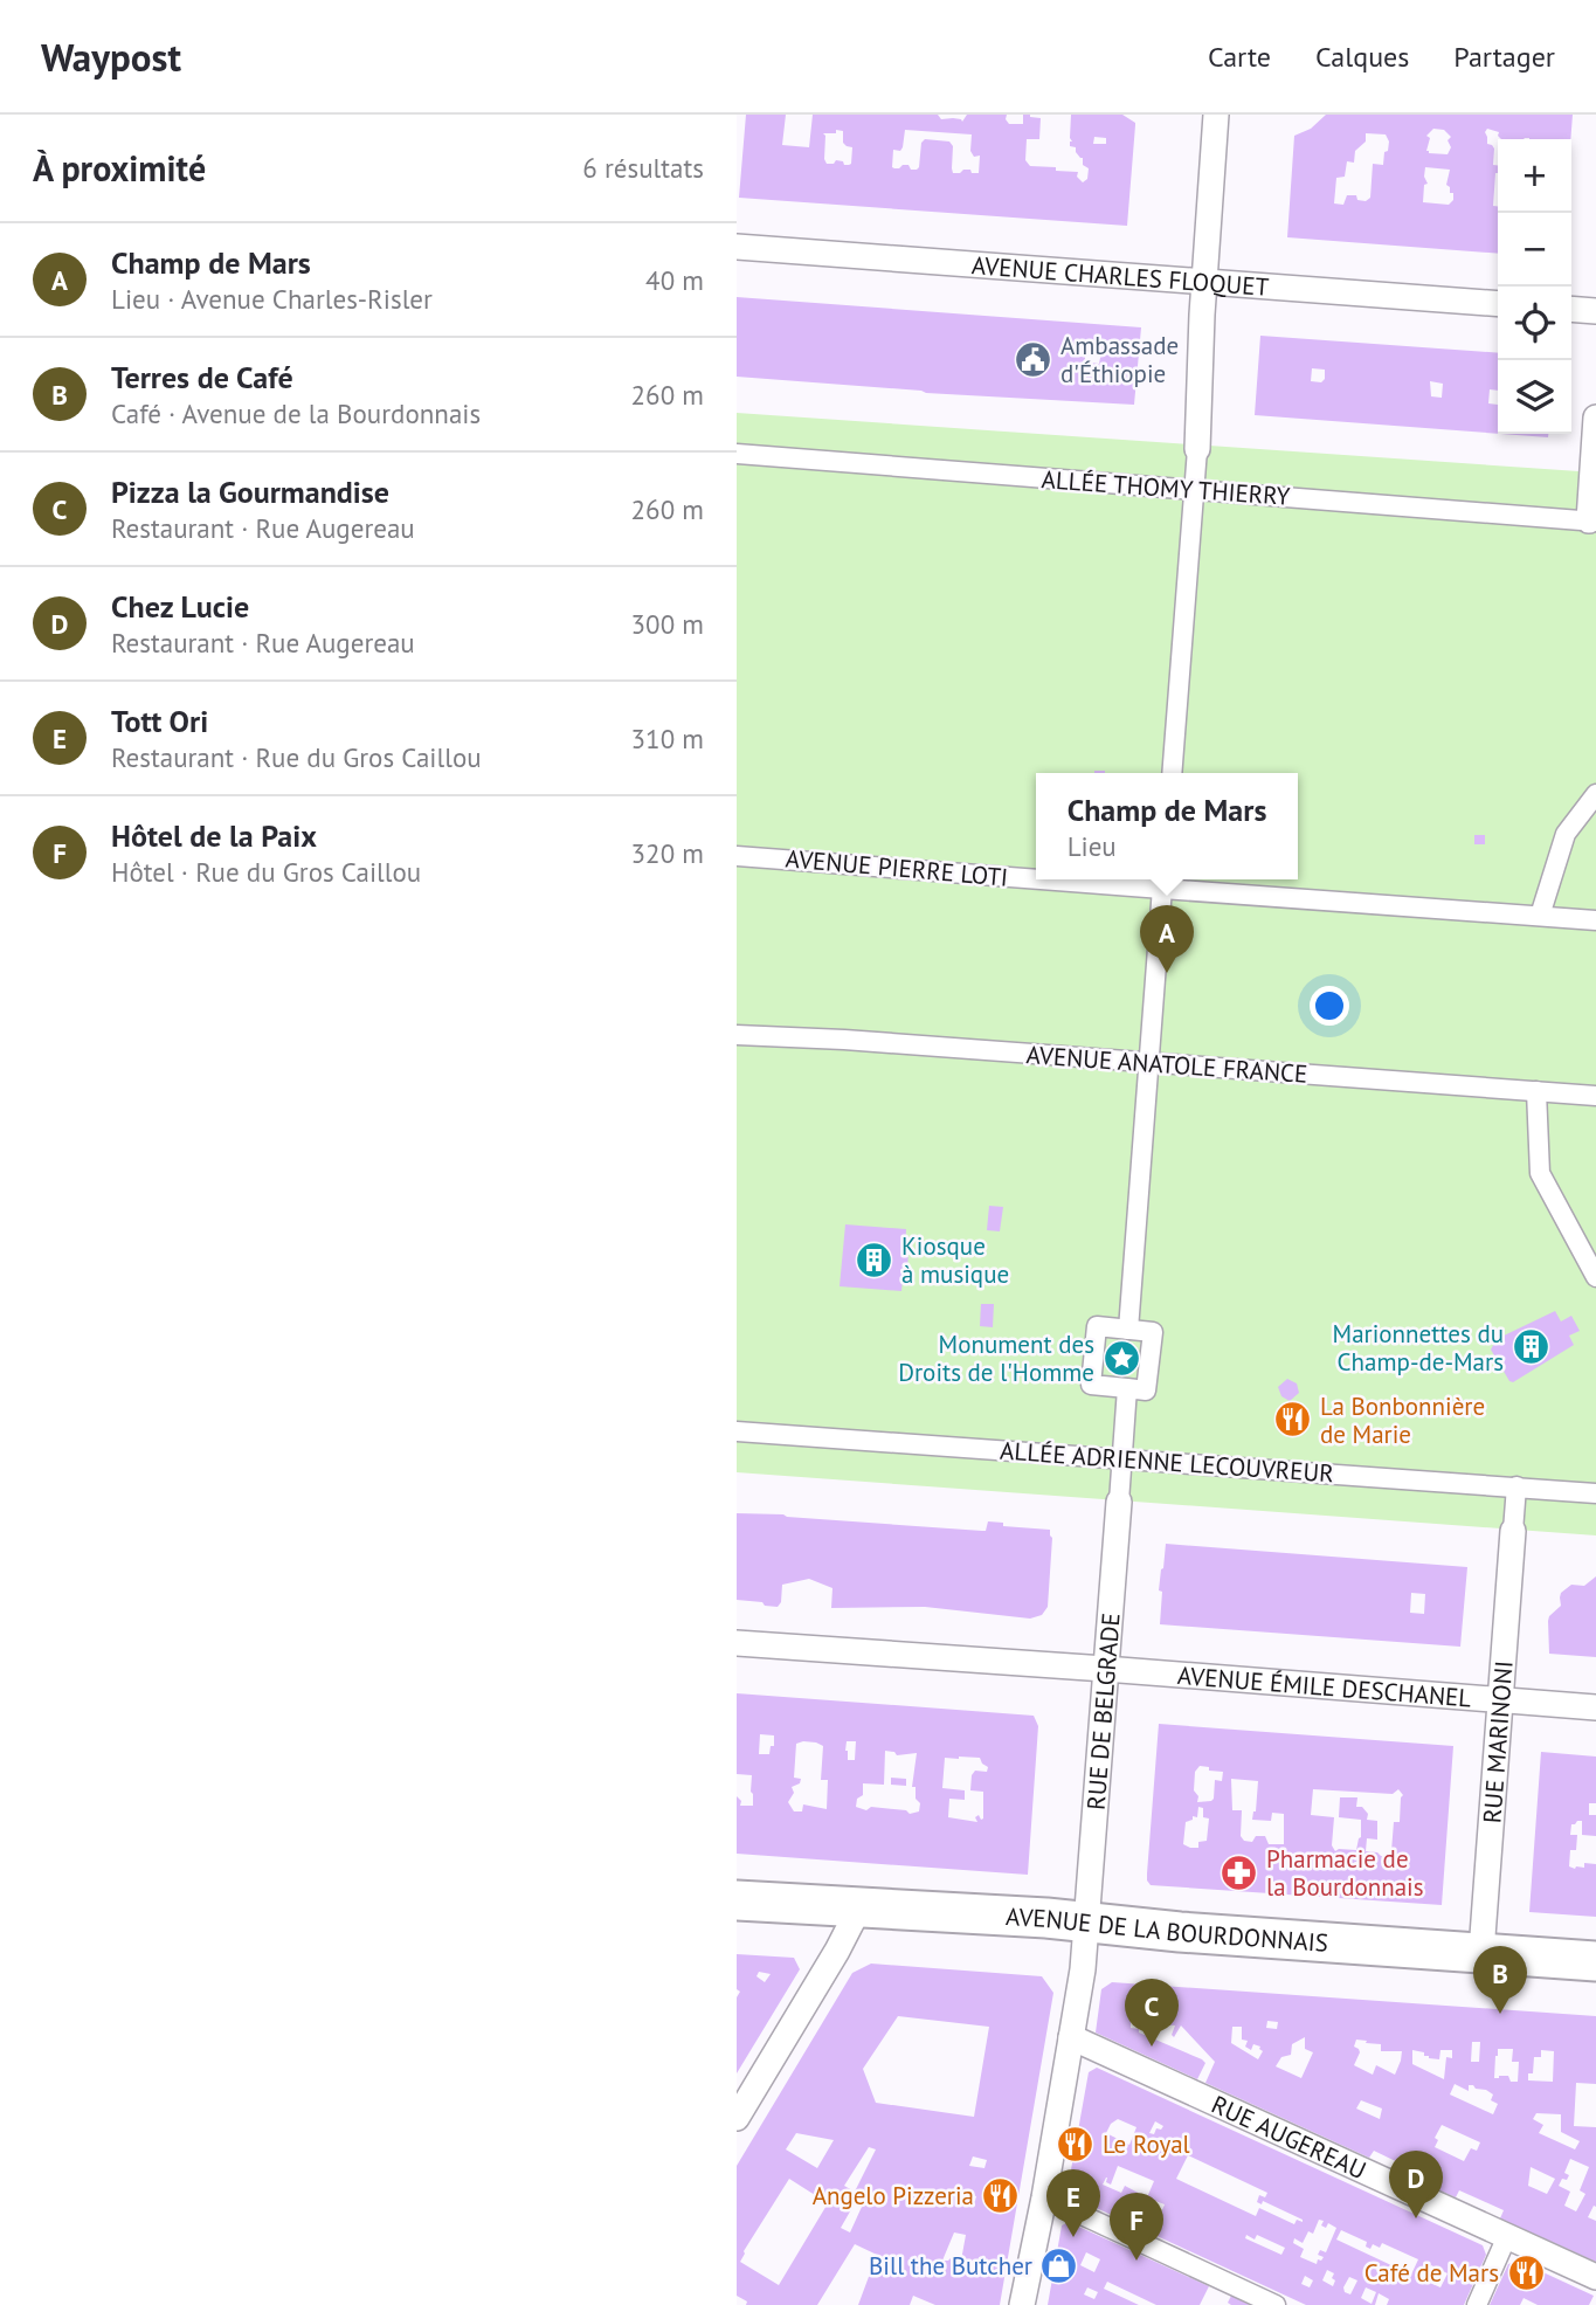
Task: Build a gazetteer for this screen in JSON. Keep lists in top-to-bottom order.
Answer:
{
  "streets": {
    "main road": ["AVENUE DE LA BOURDONNAIS"],
    "street": [
      "AVENUE CHARLES FLOQUET",
      "ALLÉE THOMY THIERRY",
      "AVENUE PIERRE LOTI",
      "AVENUE ANATOLE FRANCE",
      "ALLÉE ADRIENNE LECOUVREUR",
      "AVENUE ÉMILE DESCHANEL",
      "RUE DE BELGRADE",
      "RUE MARINONI",
      "RUE AUGEREAU"
    ]
  },
  "crossings": [
    ["AVENUE ÉMILE DESCHANEL", "RUE DE BELGRADE"],
    ["AVENUE ÉMILE DESCHANEL", "RUE MARINONI"],
    ["RUE DE BELGRADE", "AVENUE DE LA BOURDONNAIS"],
    ["RUE DE BELGRADE", "RUE AUGEREAU"],
    ["RUE MARINONI", "AVENUE DE LA BOURDONNAIS"]
  ],
  "places": {
    "public building": ["Ambassade d'Éthiopie"],
    "building": ["Kiosque à musique", "Marionnettes du Champ-de-Mars"],
    "place": ["Monument des Droits de l'Homme"],
    "restaurant": [
      "La Bonbonnière de Marie",
      "Le Royal",
      "Angelo Pizzeria",
      "Café de Mars"
    ],
    "pharmacy": ["Pharmacie de la Bourdonnais"],
    "shop": ["Bill the Butcher"]
  },
  "page": {
    "header": "Waypost",
    "nav": ["Carte", "Calques", "Partager"],
    "heading": ["À proximité", "6 résultats"],
    "map_buttons": ["+", "−"],
    "list": [
      {
        "mark": "A",
        "name": "Champ de Mars",
        "note": "Lieu · Avenue Charles-Risler",
        "value": "40 m"
      },
      {
        "mark": "B",
        "name": "Terres de Café",
        "note": "Café · Avenue de la Bourdonnais",
        "value": "260 m"
      },
      {
        "mark": "C",
        "name": "Pizza la Gourmandise",
        "note": "Restaurant · Rue Augereau",
        "value": "260 m"
      },
      {
        "mark": "D",
        "name": "Chez Lucie",
        "note": "Restaurant · Rue Augereau",
        "value": "300 m"
      },
      {
        "mark": "E",
        "name": "Tott Ori",
        "note": "Restaurant · Rue du Gros Caillou",
        "value": "310 m"
      },
      {
        "mark": "F",
        "name": "Hôtel de la Paix",
        "note": "Hôtel · Rue du Gros Caillou",
        "value": "320 m"
      }
    ],
    "popup": ["Champ de Mars", "Lieu"],
    "pins": [
      "A",
      "B",
      "C",
      "D",
      "E",
      "F"
    ]
  }
}
